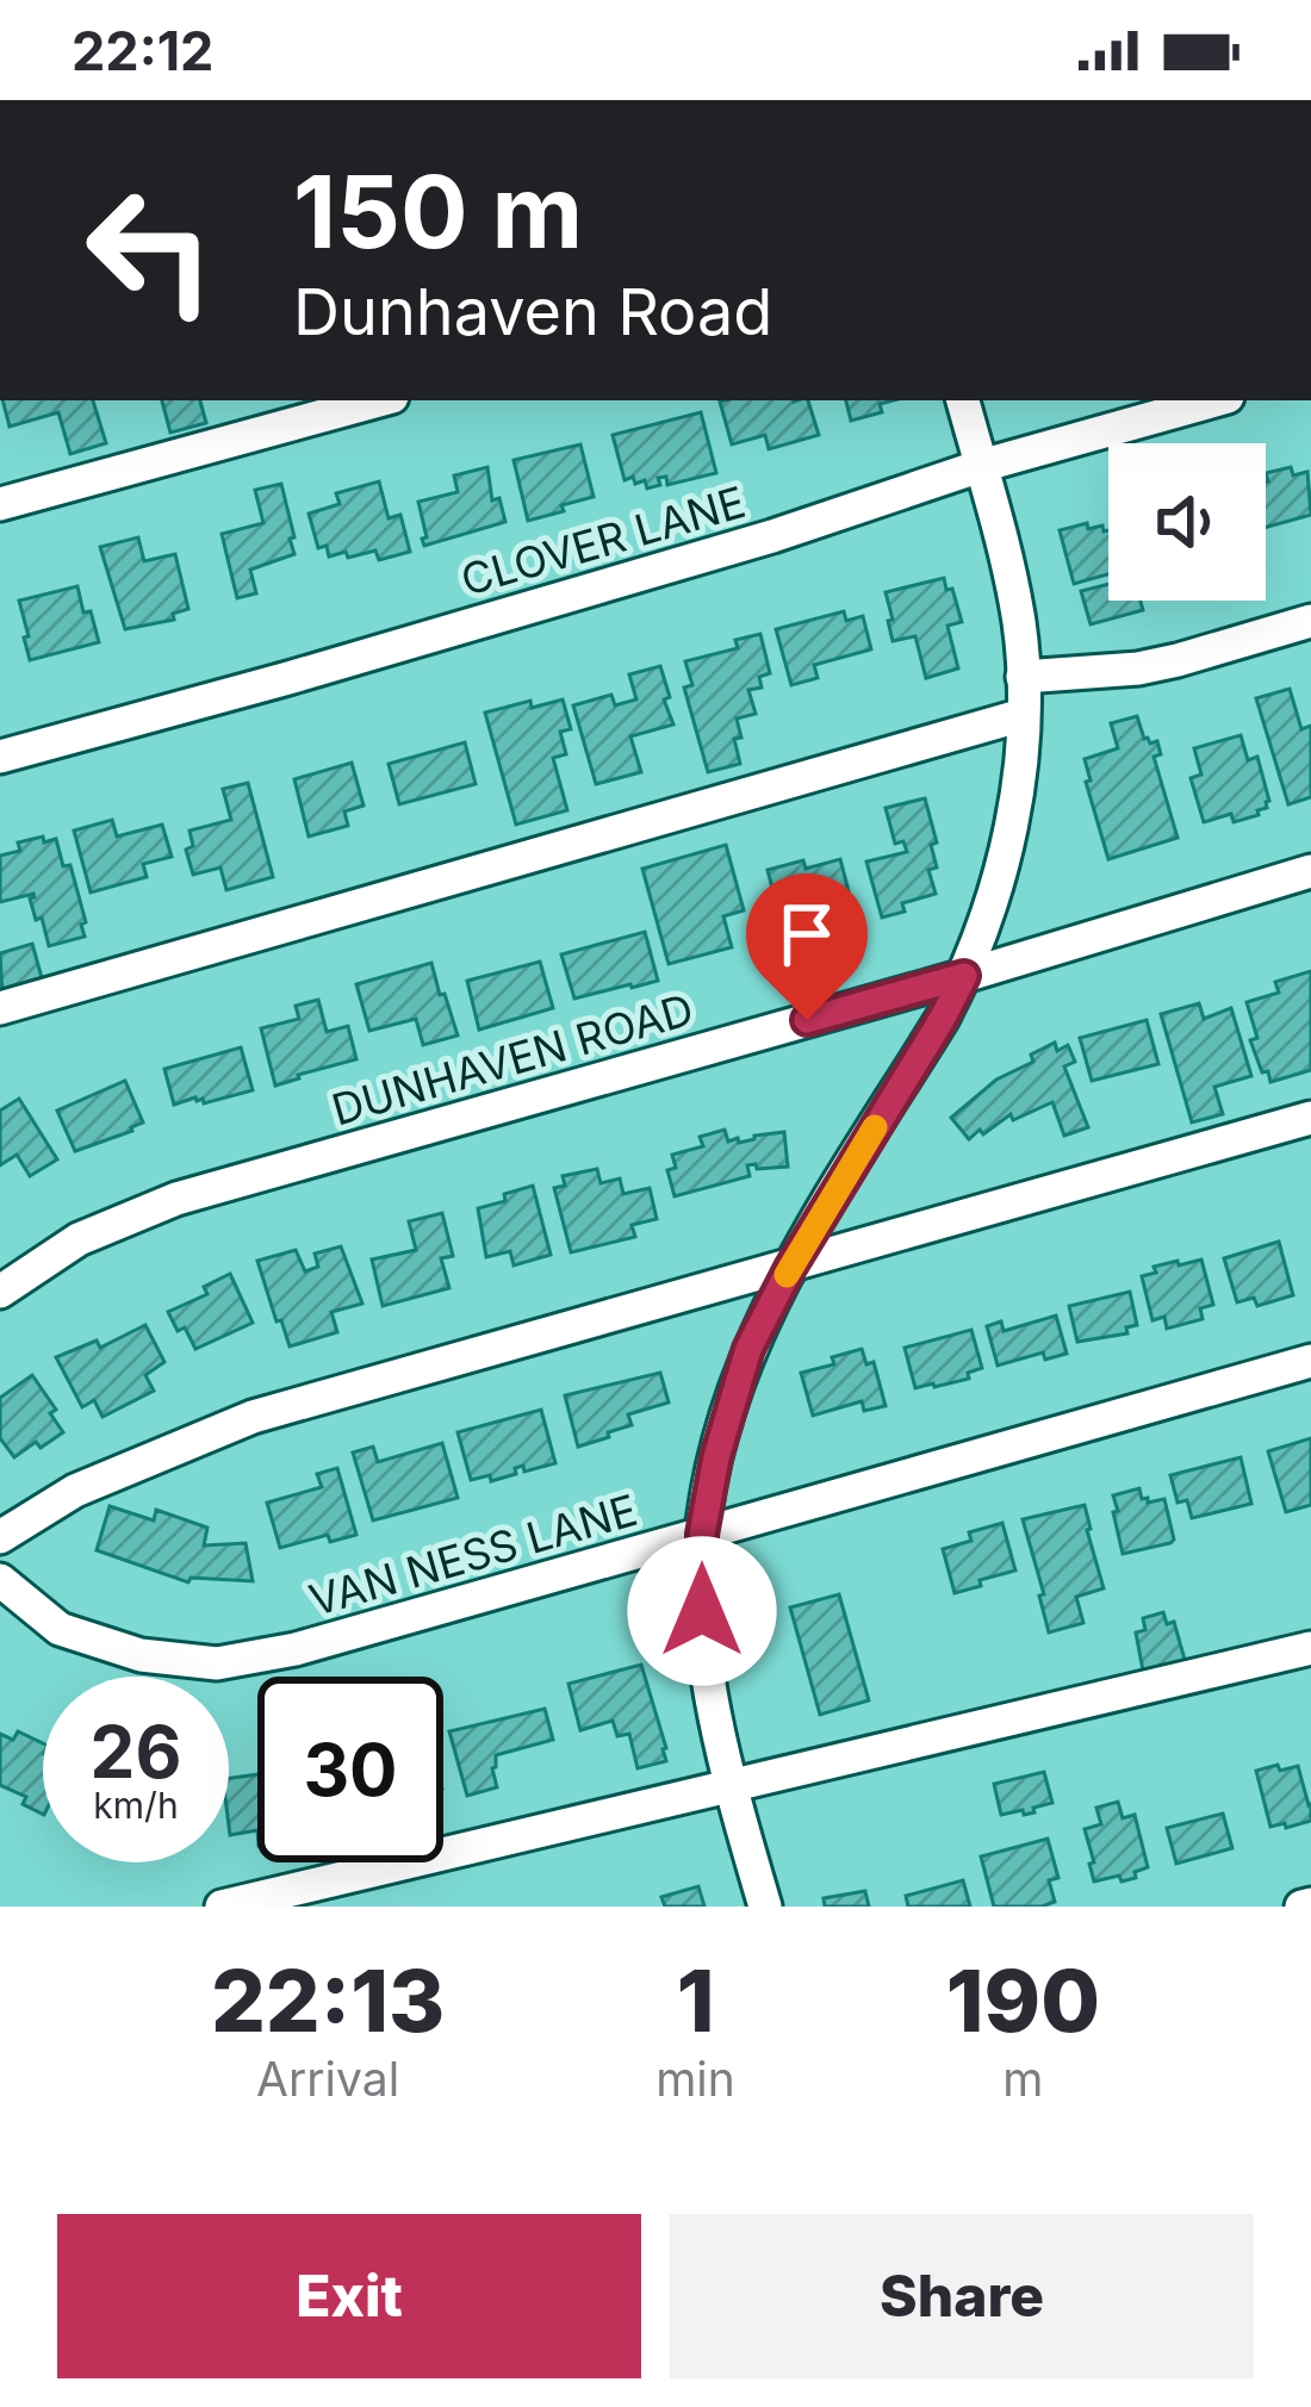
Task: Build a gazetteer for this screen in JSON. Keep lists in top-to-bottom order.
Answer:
{
  "streets": {
    "street": ["CLOVER LANE", "DUNHAVEN ROAD", "VAN NESS LANE"]
  },
  "page": {
    "status": "22:12",
    "turn": ["150 m", "Dunhaven Road"],
    "speed": "26 km/h",
    "limit": "30",
    "eta": [
      "22:13",
      "Arrival",
      "1",
      "min",
      "190",
      "m"
    ],
    "buttons": ["Exit", "Share"]
  }
}
